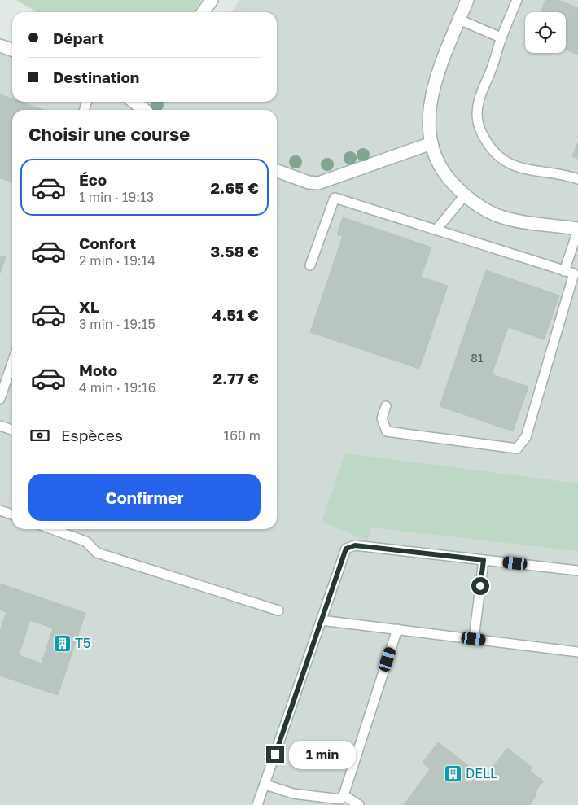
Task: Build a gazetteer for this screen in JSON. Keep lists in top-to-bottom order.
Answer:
{
  "places": {
    "building": ["T5", "DELL"]
  },
  "house_numbers": ["81"],
  "page": {
    "banner": ["Départ", "Destination"],
    "heading": "Choisir une course",
    "list": [
      {
        "name": "Éco",
        "note": "1 min · 19:13",
        "value": "2.65 €"
      },
      {
        "name": "Confort",
        "note": "2 min · 19:14",
        "value": "3.58 €"
      },
      {
        "name": "XL",
        "note": "3 min · 19:15",
        "value": "4.51 €"
      },
      {
        "name": "Moto",
        "note": "4 min · 19:16",
        "value": "2.77 €"
      }
    ],
    "pay": ["Espèces", "160 m"],
    "buttons": "Confirmer",
    "bubble": "1 min"
  }
}
